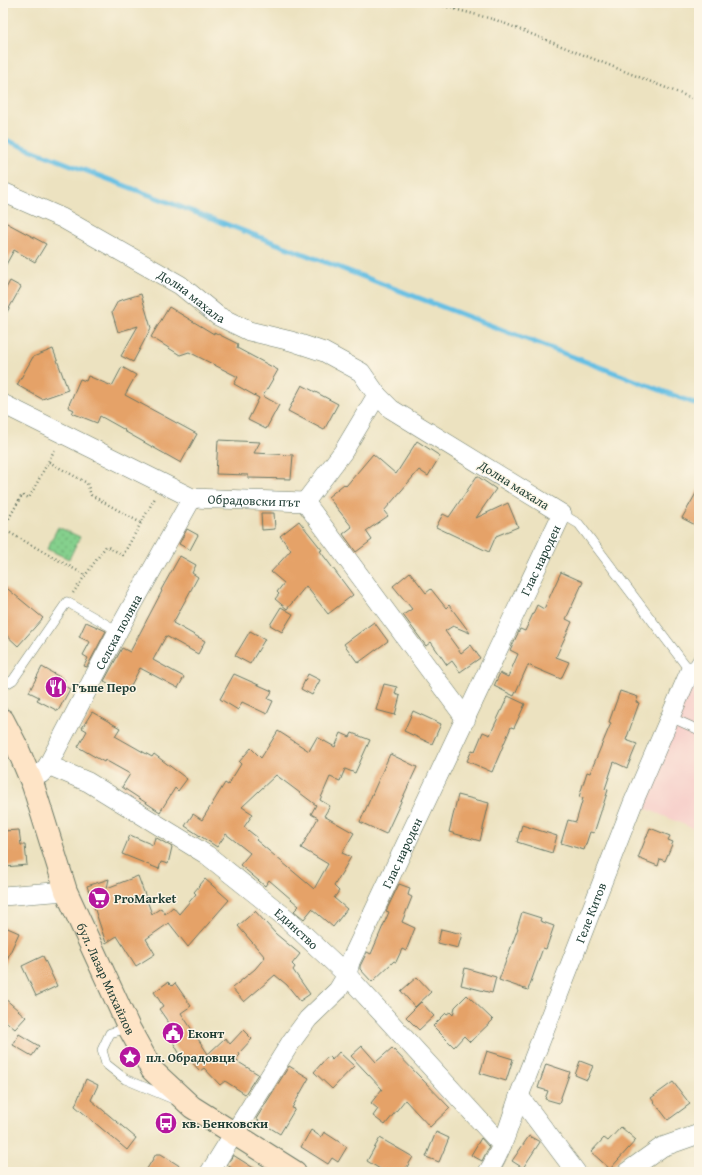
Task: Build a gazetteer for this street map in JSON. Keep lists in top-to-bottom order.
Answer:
{
  "streets": {
    "street": [
      "Долна махала",
      "Обрадовски път",
      "Глас народен",
      "Селска поляна",
      "Геле Китов",
      "Единство",
      "бул. Лазар Михайлов"
    ]
  },
  "crossings": [
    ["Долна махала", "Глас народен"],
    ["Долна махала", "Геле Китов"],
    ["Обрадовски път", "Глас народен"],
    ["Обрадовски път", "Селска поляна"],
    ["Глас народен", "Единство"],
    ["Глас народен", "бул. Лазар Михайлов"],
    ["Селска поляна", "Единство"],
    ["Селска поляна", "бул. Лазар Михайлов"],
    ["Геле Китов", "Единство"]
  ],
  "places": {
    "restaurant": ["Гъше Перо"],
    "supermarket": ["ProMarket"],
    "public building": ["Еконт"],
    "place": ["пл. Обрадовци"],
    "bus stop": ["кв. Бенковски"]
  }
}
